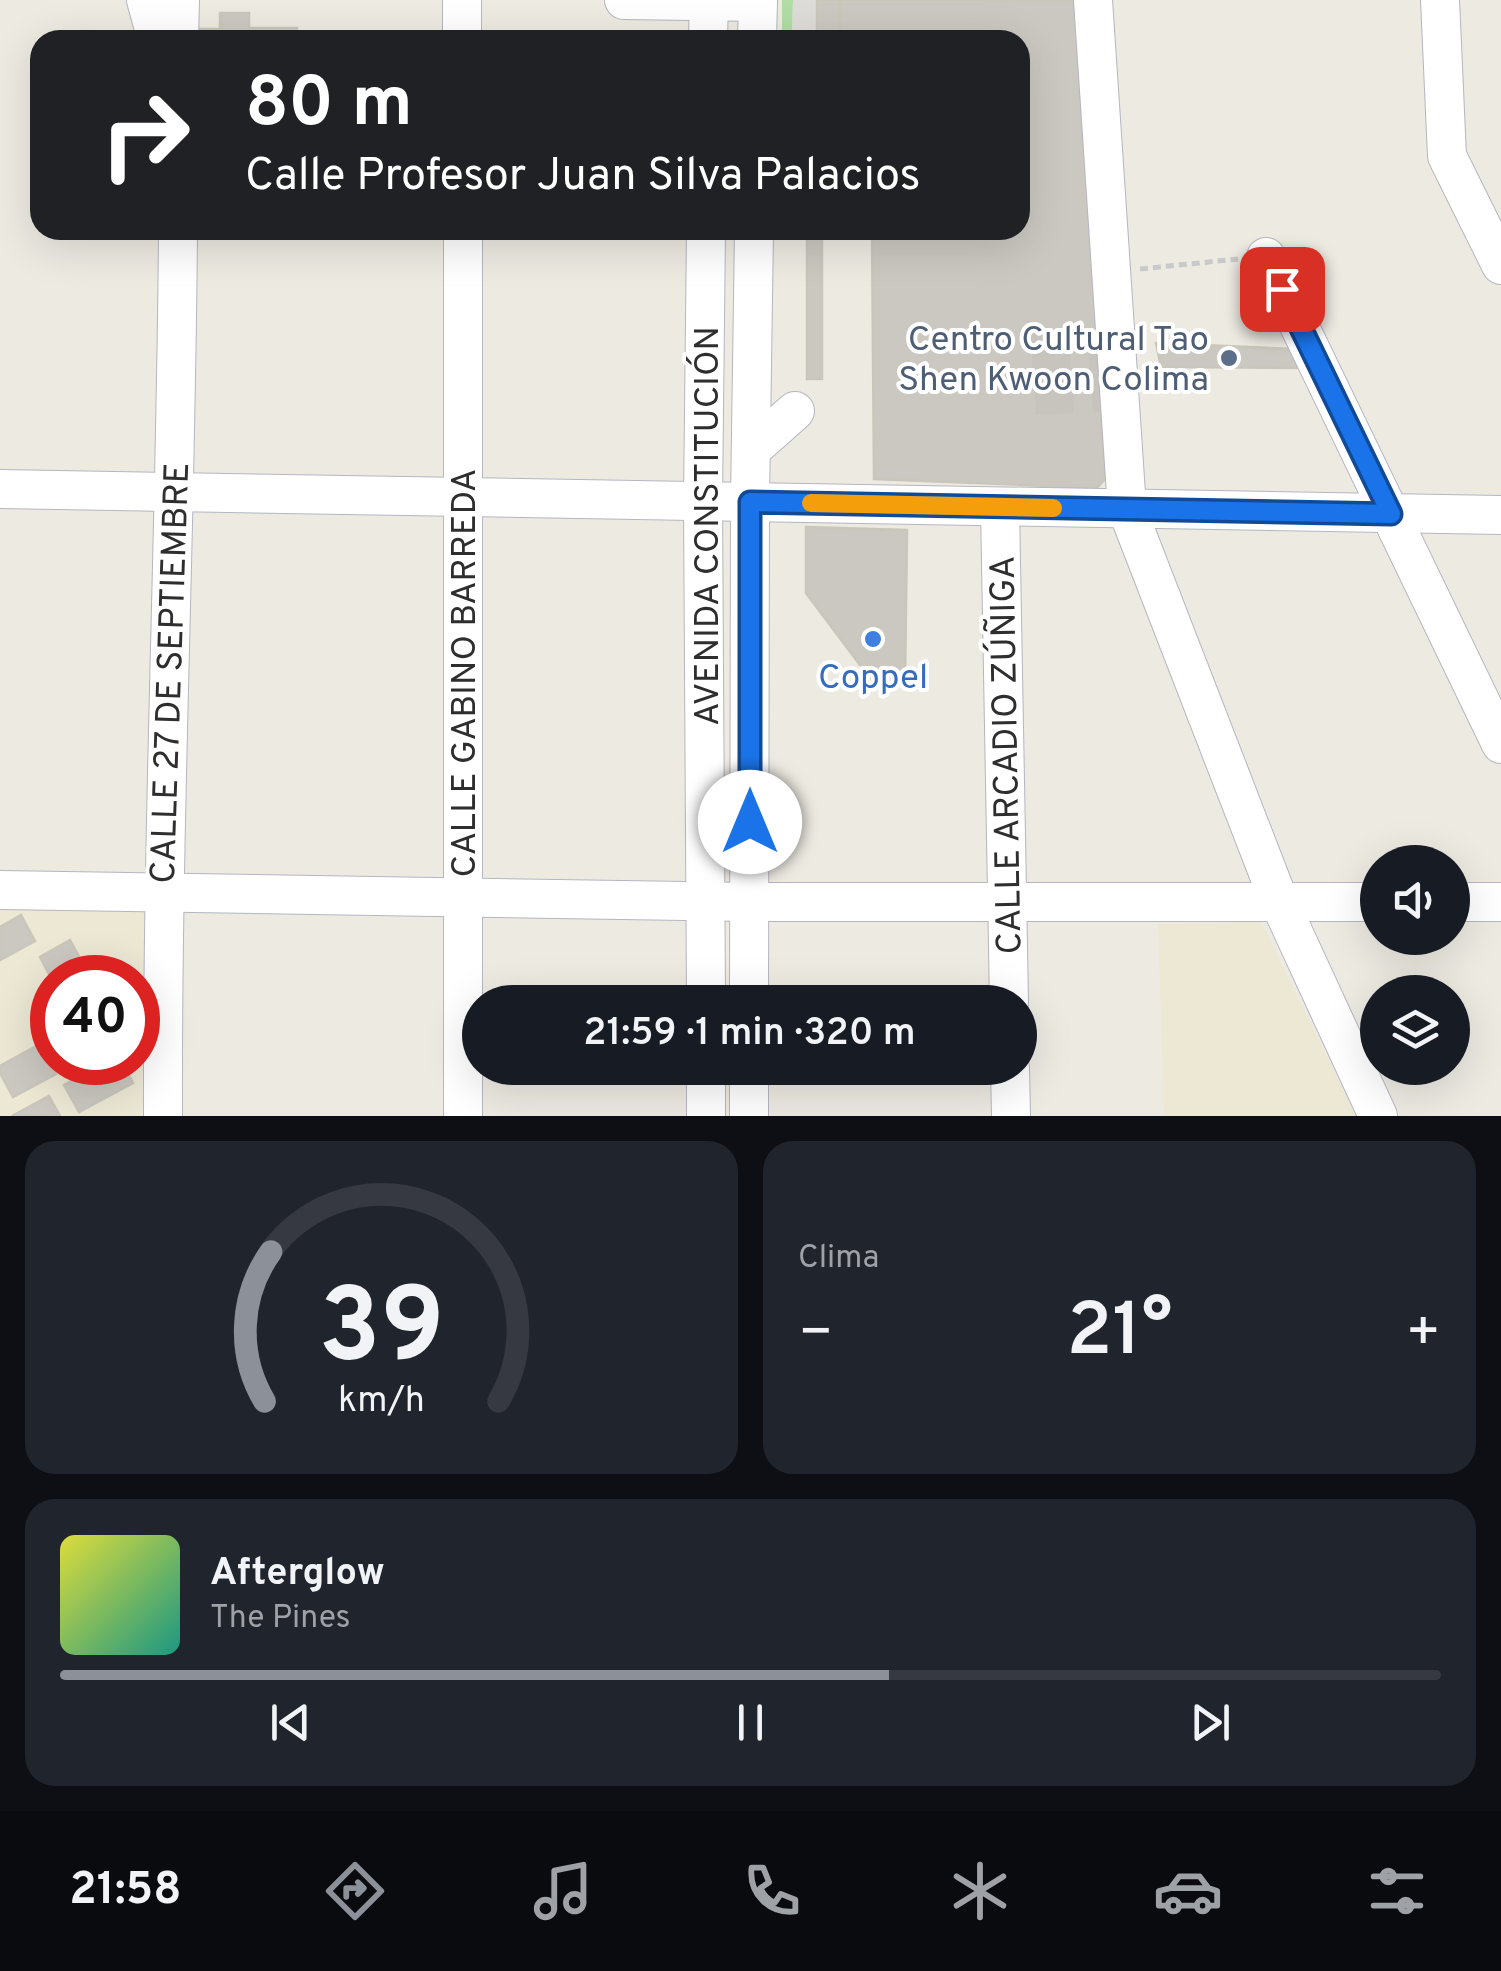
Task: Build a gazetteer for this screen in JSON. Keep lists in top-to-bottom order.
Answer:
{
  "streets": {
    "street": [
      "AVENIDA CONSTITUCIÓN",
      "CALLE 27 DE SEPTIEMBRE",
      "CALLE GABINO BARREDA",
      "CALLE ARCADIO ZÚÑIGA"
    ]
  },
  "places": ["Centro Cultural Tao Shen Kwoon Colima", "Coppel"],
  "page": {
    "turn": ["80 m", "Calle Profesor Juan Silva Palacios"],
    "limit": "40",
    "trip": "21:59 · 1 min · 320 m",
    "tile": "Clima",
    "heat": ["−", "21°", "+"],
    "song": ["Afterglow", "The Pines"],
    "tabs": "21:58",
    "gauge": ["39", "km/h"]
  }
}
